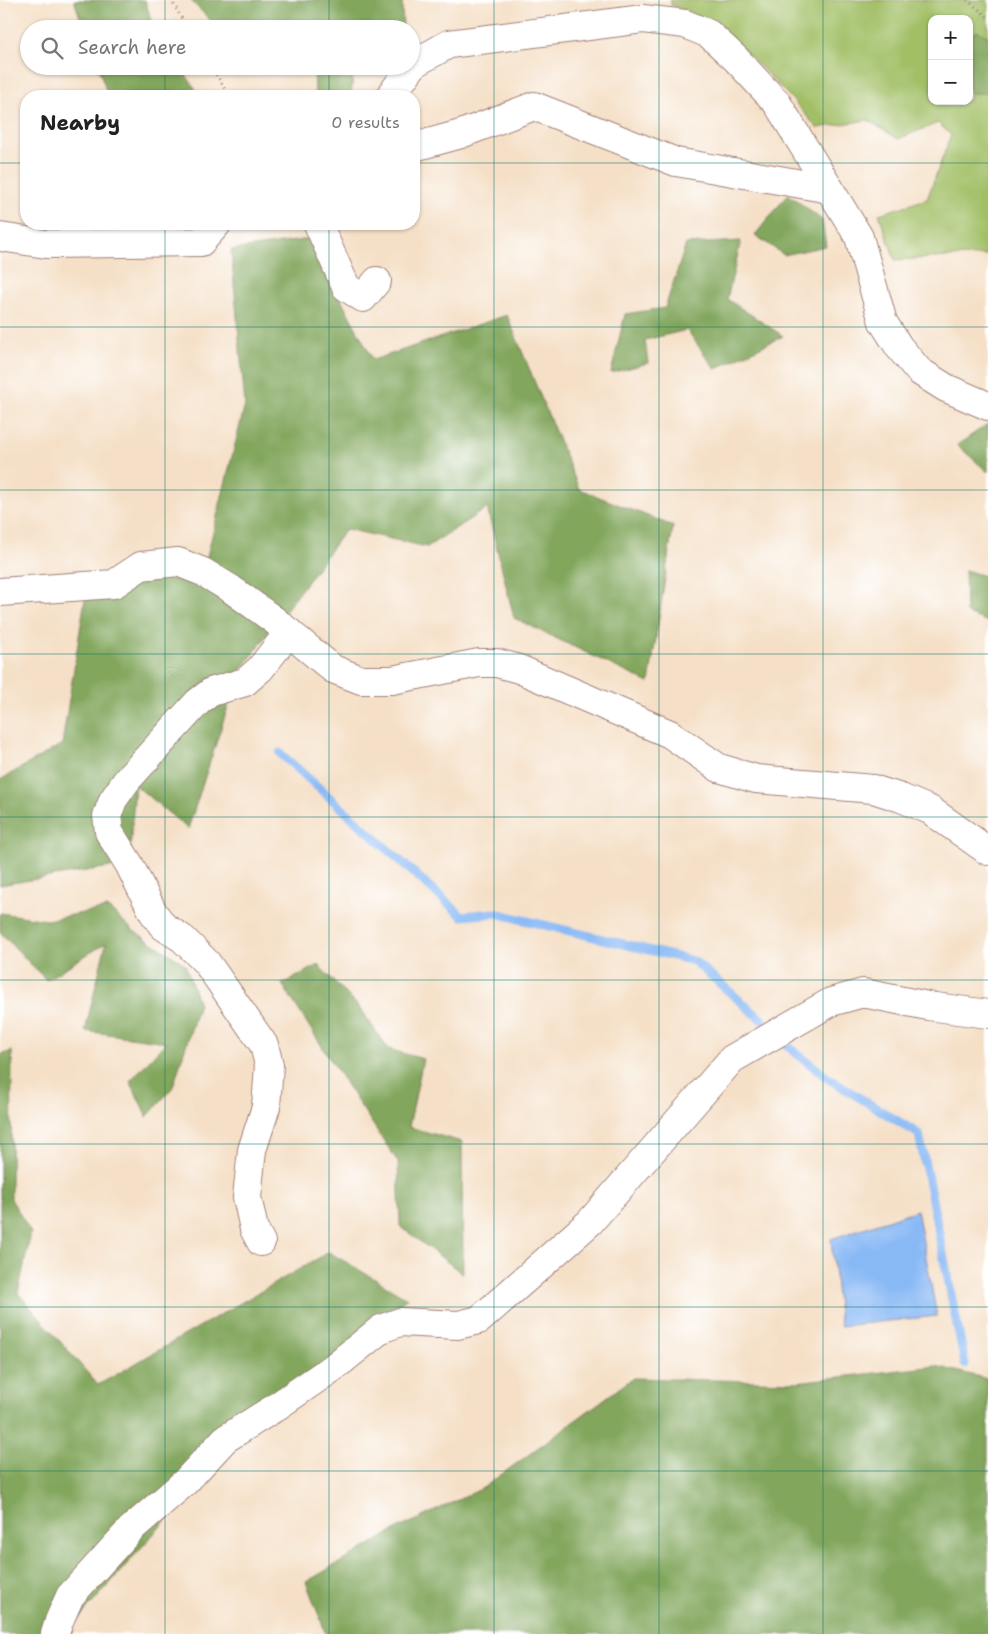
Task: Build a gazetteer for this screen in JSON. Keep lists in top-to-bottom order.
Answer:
{
  "page": {
    "map_buttons": ["+", "−"],
    "search": "Search here",
    "heading": ["Nearby", "0 results"]
  }
}
